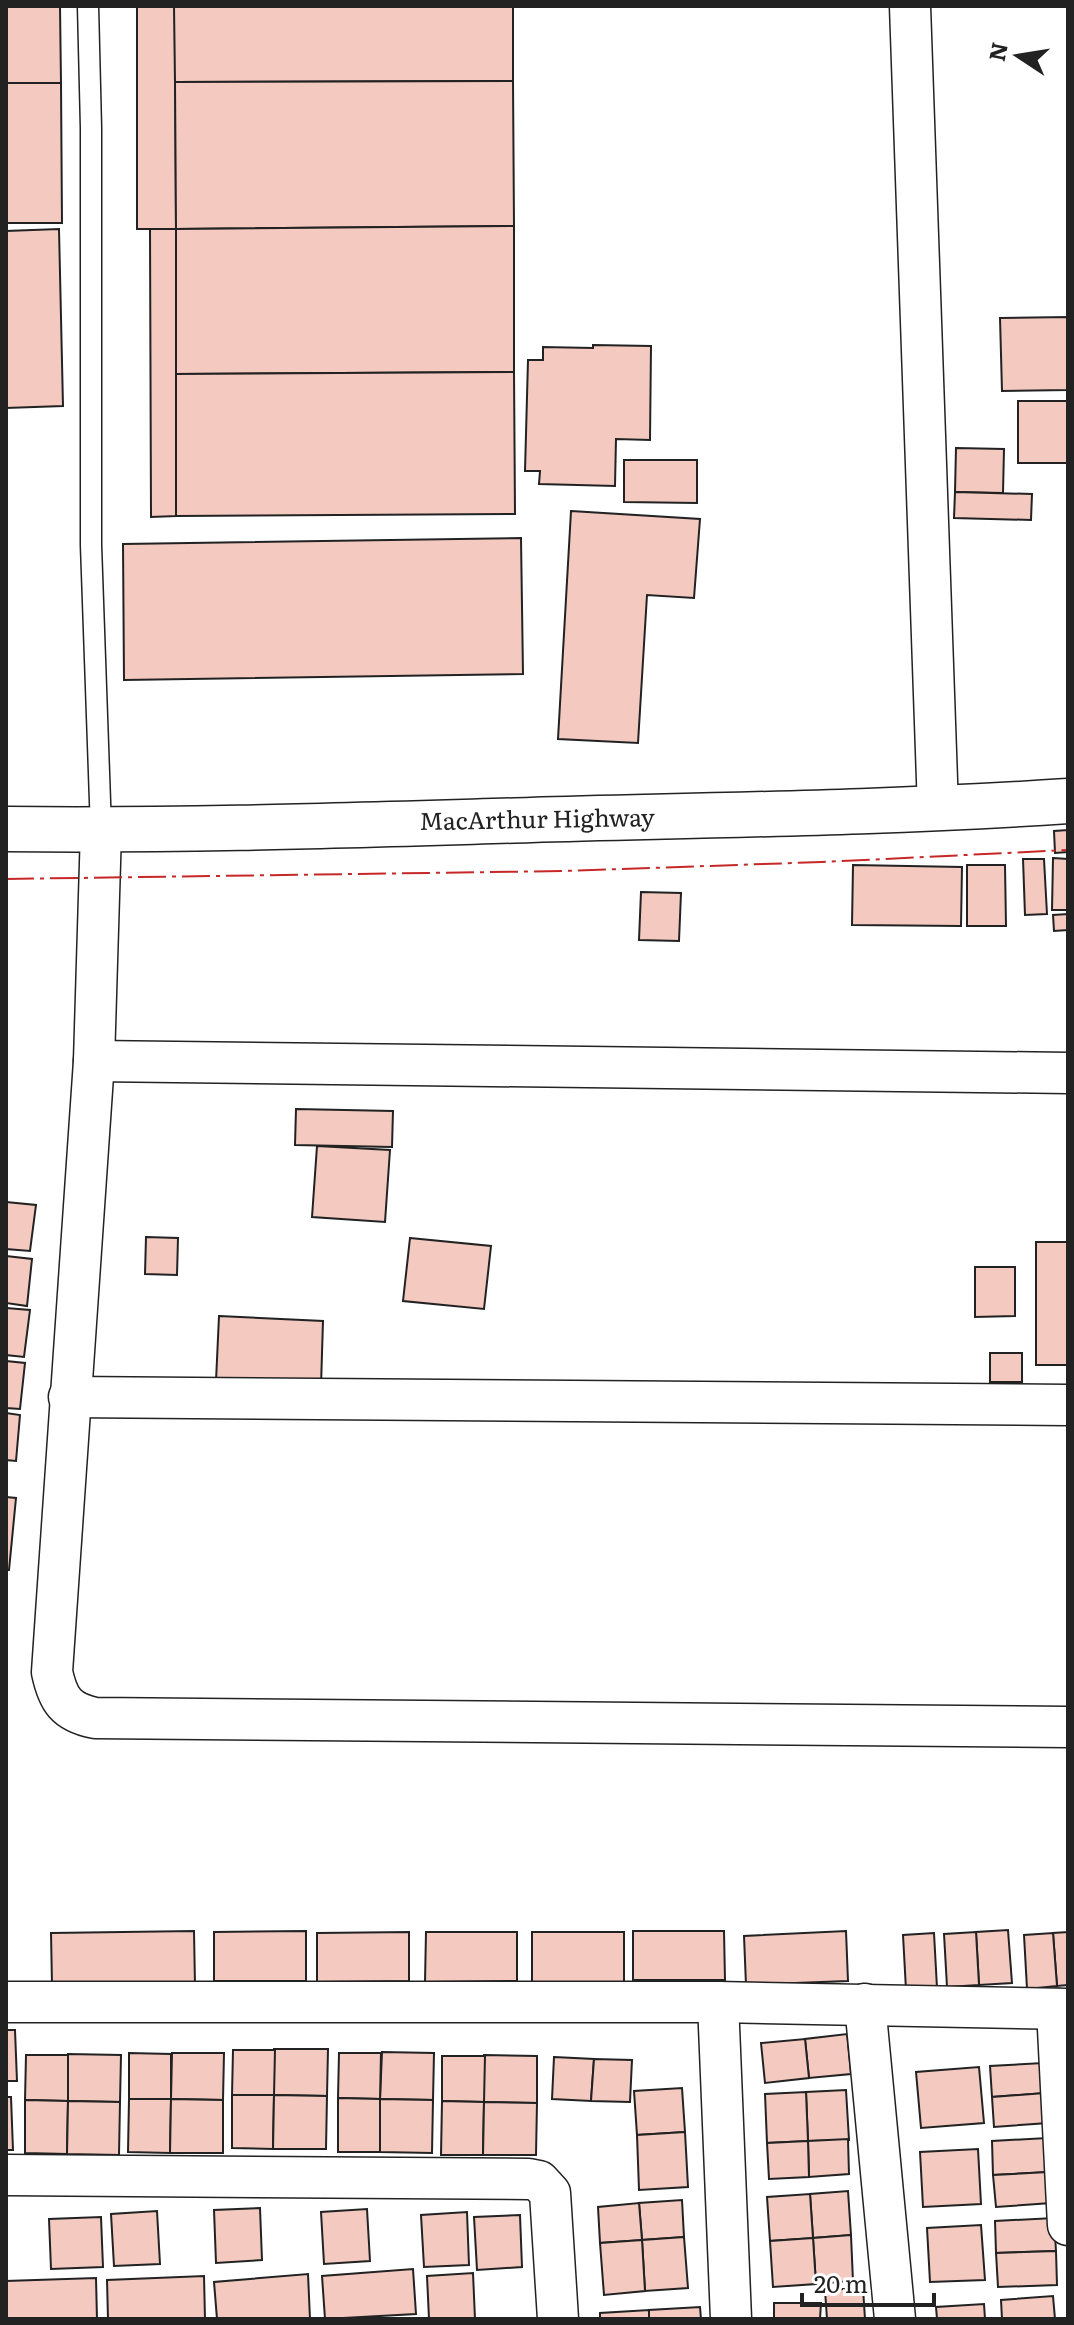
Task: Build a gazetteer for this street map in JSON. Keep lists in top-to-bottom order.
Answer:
{
  "streets": {
    "highway": ["MacArthur Highway"]
  },
  "scale_bar": "20 m",
  "north": "left"
}
